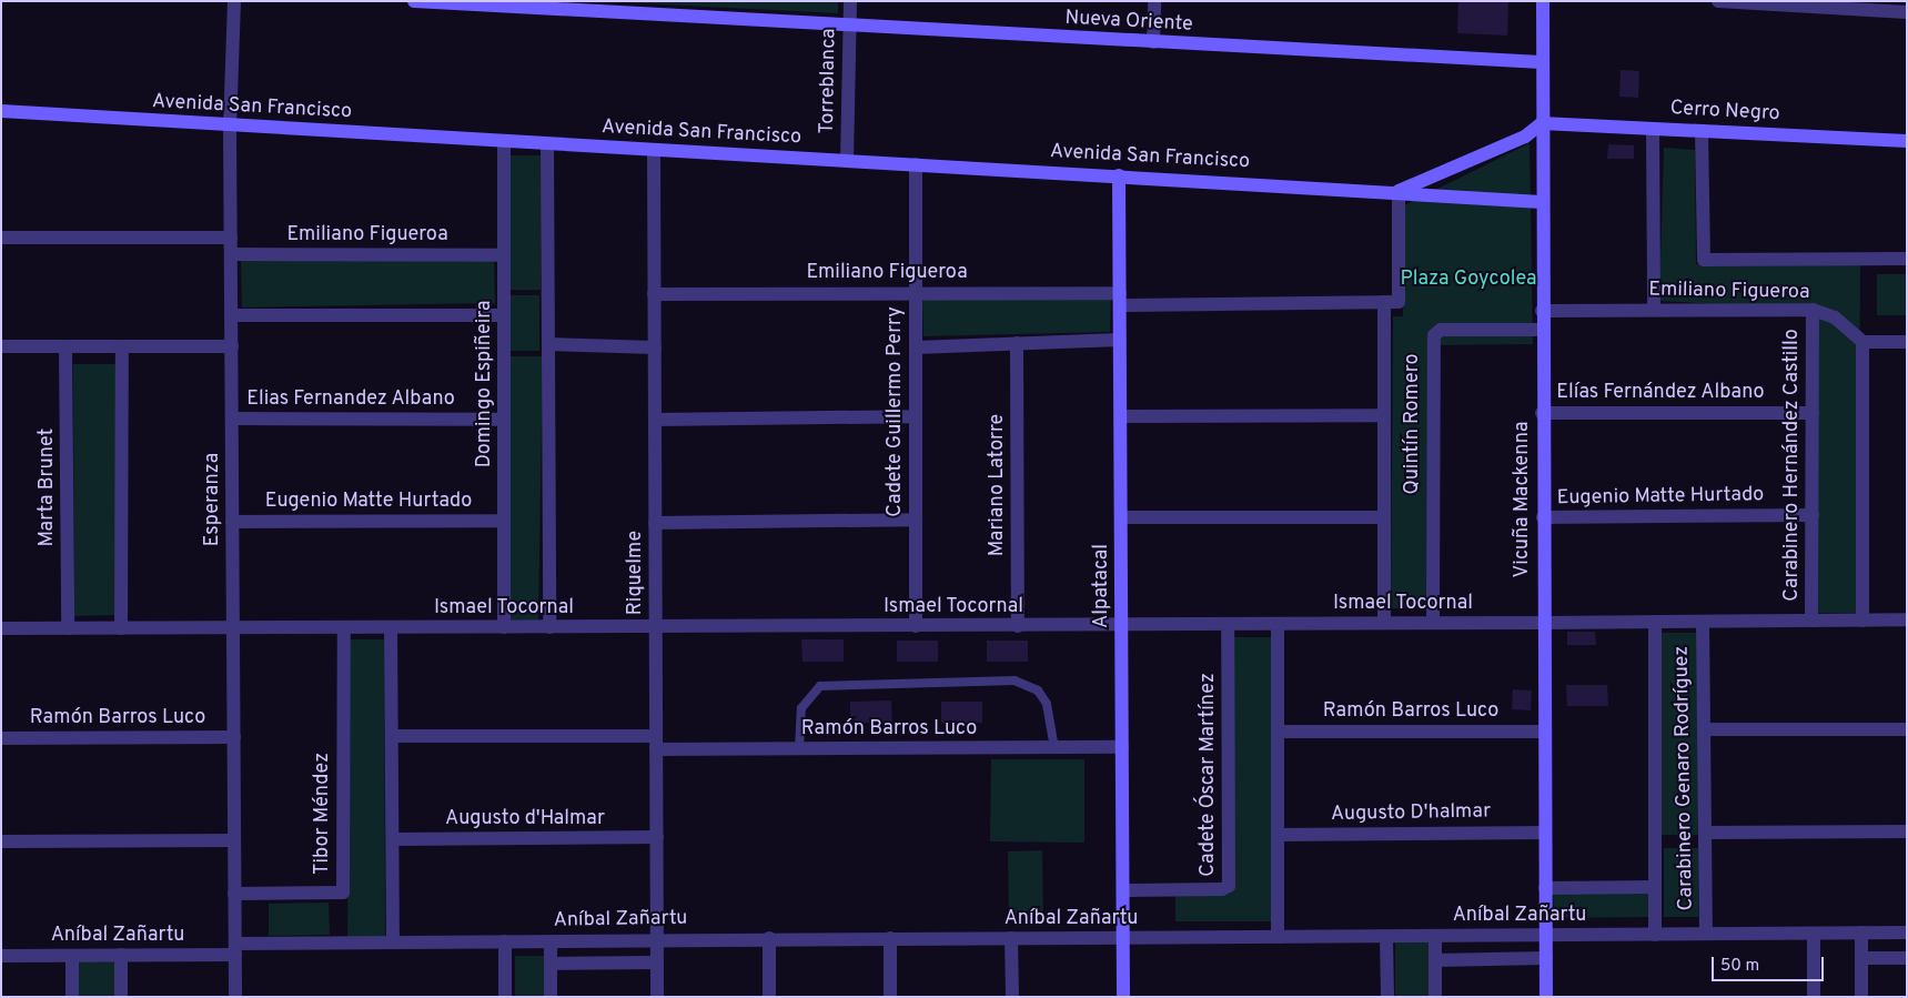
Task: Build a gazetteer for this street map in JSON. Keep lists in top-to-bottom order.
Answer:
{
  "streets": {
    "main road": [
      "Nueva Oriente",
      "Avenida San Francisco",
      "Cerro Negro",
      "Vicuña Mackenna",
      "Alpatacal"
    ],
    "street": [
      "Torreblanca",
      "Emiliano Figueroa",
      "Domingo Espiñeira",
      "Elías Fernández Albano",
      "Elias Fernandez Albano",
      "Cadete Guillermo Perry",
      "Quintín Romero",
      "Carabinero Hernández Castillo",
      "Mariano Latorre",
      "Marta Brunet",
      "Eugenio Matte Hurtado",
      "Esperanza",
      "Riquelme",
      "Ismael Tocornal",
      "Ramón Barros Luco",
      "Cadete Óscar Martínez",
      "Carabinero Genaro Rodríguez",
      "Tibor Méndez",
      "Augusto D'halmar",
      "Augusto d'Halmar",
      "Aníbal Zañartu"
    ]
  },
  "crossings": [
    ["Nueva Oriente", "Torreblanca"],
    ["Nueva Oriente", "Vicuña Mackenna"],
    ["Torreblanca", "Avenida San Francisco"],
    ["Avenida San Francisco", "Cerro Negro"],
    ["Avenida San Francisco", "Domingo Espiñeira"],
    ["Avenida San Francisco", "Cadete Guillermo Perry"],
    ["Avenida San Francisco", "Quintín Romero"],
    ["Avenida San Francisco", "Esperanza"],
    ["Avenida San Francisco", "Vicuña Mackenna"],
    ["Avenida San Francisco", "Riquelme"],
    ["Avenida San Francisco", "Alpatacal"],
    ["Cerro Negro", "Emiliano Figueroa"],
    ["Cerro Negro", "Vicuña Mackenna"],
    ["Emiliano Figueroa", "Domingo Espiñeira"],
    ["Emiliano Figueroa", "Cadete Guillermo Perry"],
    ["Emiliano Figueroa", "Quintín Romero"],
    ["Emiliano Figueroa", "Carabinero Hernández Castillo"],
    ["Emiliano Figueroa", "Esperanza"],
    ["Emiliano Figueroa", "Vicuña Mackenna"],
    ["Emiliano Figueroa", "Riquelme"],
    ["Emiliano Figueroa", "Alpatacal"],
    ["Domingo Espiñeira", "Elias Fernandez Albano"],
    ["Domingo Espiñeira", "Eugenio Matte Hurtado"],
    ["Domingo Espiñeira", "Ismael Tocornal"],
    ["Elías Fernández Albano", "Carabinero Hernández Castillo"],
    ["Elías Fernández Albano", "Vicuña Mackenna"],
    ["Elias Fernandez Albano", "Esperanza"],
    ["Cadete Guillermo Perry", "Ismael Tocornal"],
    ["Quintín Romero", "Vicuña Mackenna"],
    ["Quintín Romero", "Ismael Tocornal"],
    ["Carabinero Hernández Castillo", "Eugenio Matte Hurtado"],
    ["Carabinero Hernández Castillo", "Ismael Tocornal"],
    ["Mariano Latorre", "Ismael Tocornal"],
    ["Marta Brunet", "Ismael Tocornal"],
    ["Eugenio Matte Hurtado", "Esperanza"],
    ["Eugenio Matte Hurtado", "Vicuña Mackenna"],
    ["Esperanza", "Ismael Tocornal"],
    ["Esperanza", "Ramón Barros Luco"],
    ["Esperanza", "Tibor Méndez"],
    ["Esperanza", "Aníbal Zañartu"],
    ["Vicuña Mackenna", "Ismael Tocornal"],
    ["Vicuña Mackenna", "Ramón Barros Luco"],
    ["Vicuña Mackenna", "Augusto D'halmar"],
    ["Vicuña Mackenna", "Aníbal Zañartu"],
    ["Riquelme", "Ismael Tocornal"],
    ["Riquelme", "Ramón Barros Luco"],
    ["Riquelme", "Augusto d'Halmar"],
    ["Riquelme", "Aníbal Zañartu"],
    ["Alpatacal", "Ismael Tocornal"],
    ["Alpatacal", "Ramón Barros Luco"],
    ["Alpatacal", "Cadete Óscar Martínez"],
    ["Alpatacal", "Aníbal Zañartu"],
    ["Ismael Tocornal", "Cadete Óscar Martínez"],
    ["Ismael Tocornal", "Carabinero Genaro Rodríguez"],
    ["Ismael Tocornal", "Tibor Méndez"],
    ["Carabinero Genaro Rodríguez", "Aníbal Zañartu"]
  ],
  "parks": ["Plaza Goycolea"],
  "scale_bar": "50 m"
}
